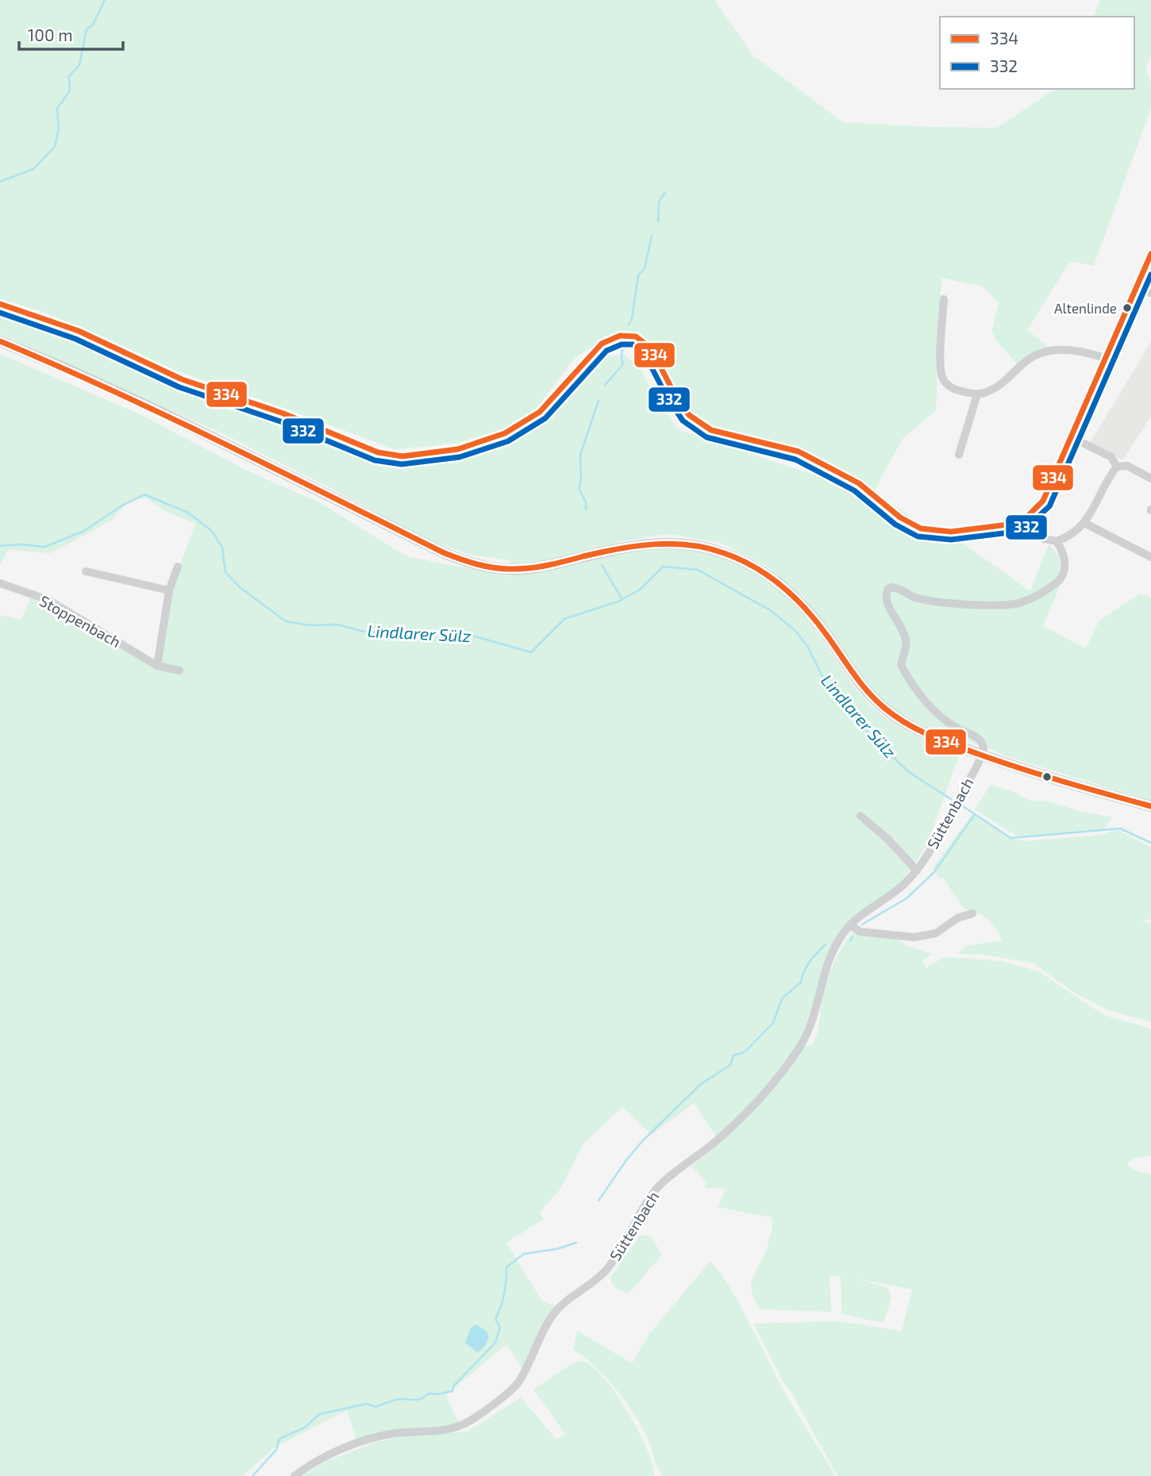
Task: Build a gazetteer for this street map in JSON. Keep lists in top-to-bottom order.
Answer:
{
  "streets": {
    "street": ["Stoppenbach", "Süttenbach"]
  },
  "water": ["Lindlarer Sülz"],
  "places": ["Altenlinde"],
  "lines": ["transit line 334", "transit line 332"],
  "legend": ["334", "332"],
  "scale_bar": "100 m"
}
